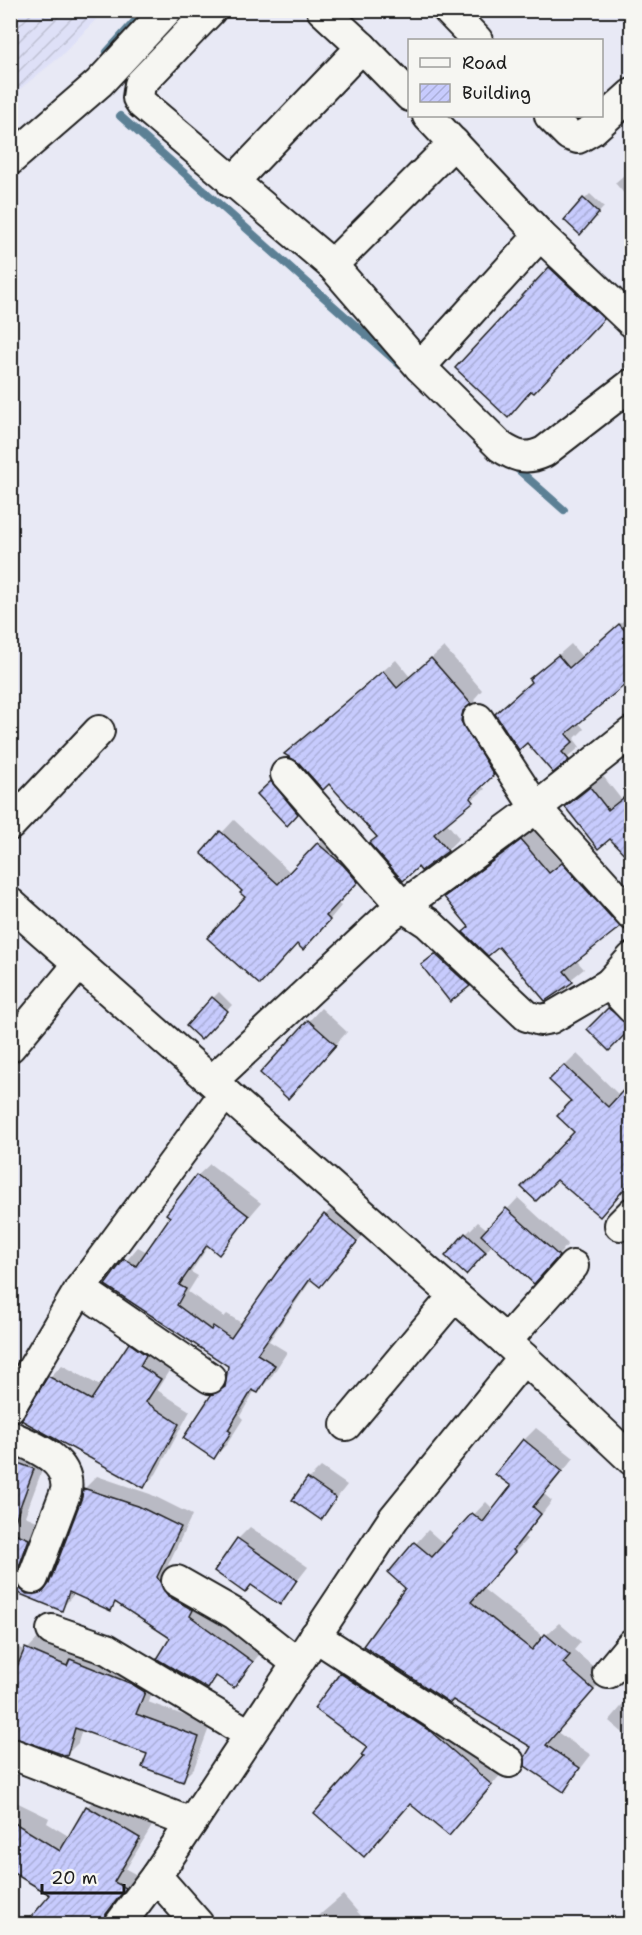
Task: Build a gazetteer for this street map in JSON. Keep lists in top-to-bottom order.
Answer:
{
  "legend": ["Road", "Building"],
  "scale_bar": "20 m"
}
